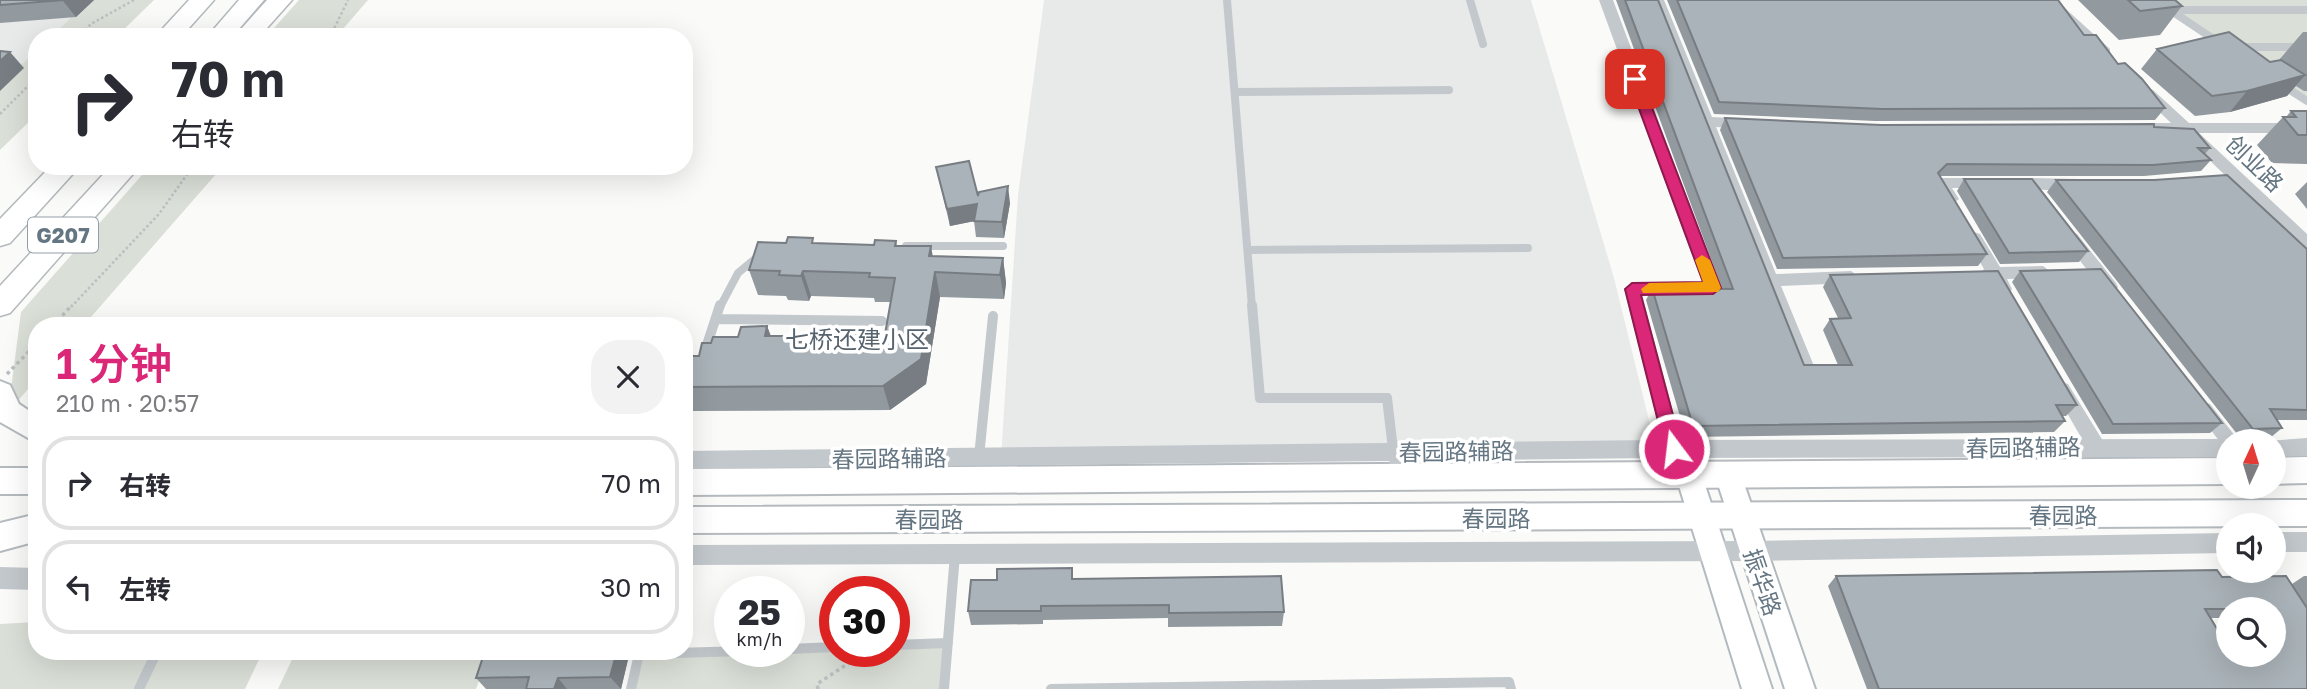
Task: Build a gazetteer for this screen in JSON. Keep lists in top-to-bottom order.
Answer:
{
  "streets": {
    "highway": ["G207"],
    "main road": ["春园路", "振华路"],
    "street": ["创业路", "春园路辅路"]
  },
  "crossings": [
    ["春园路辅路", "春园路"],
    ["春园路", "振华路"]
  ],
  "districts": ["七桥还建小区"],
  "north": "top",
  "page": {
    "turn": ["70 m", "右转"],
    "heading": ["1 分钟", "210 m · 20:57"],
    "list": [
      {
        "name": "右转",
        "value": "70 m"
      },
      {
        "name": "左转",
        "value": "30 m"
      }
    ],
    "speed": "25 km/h",
    "limit": "30"
  }
}
